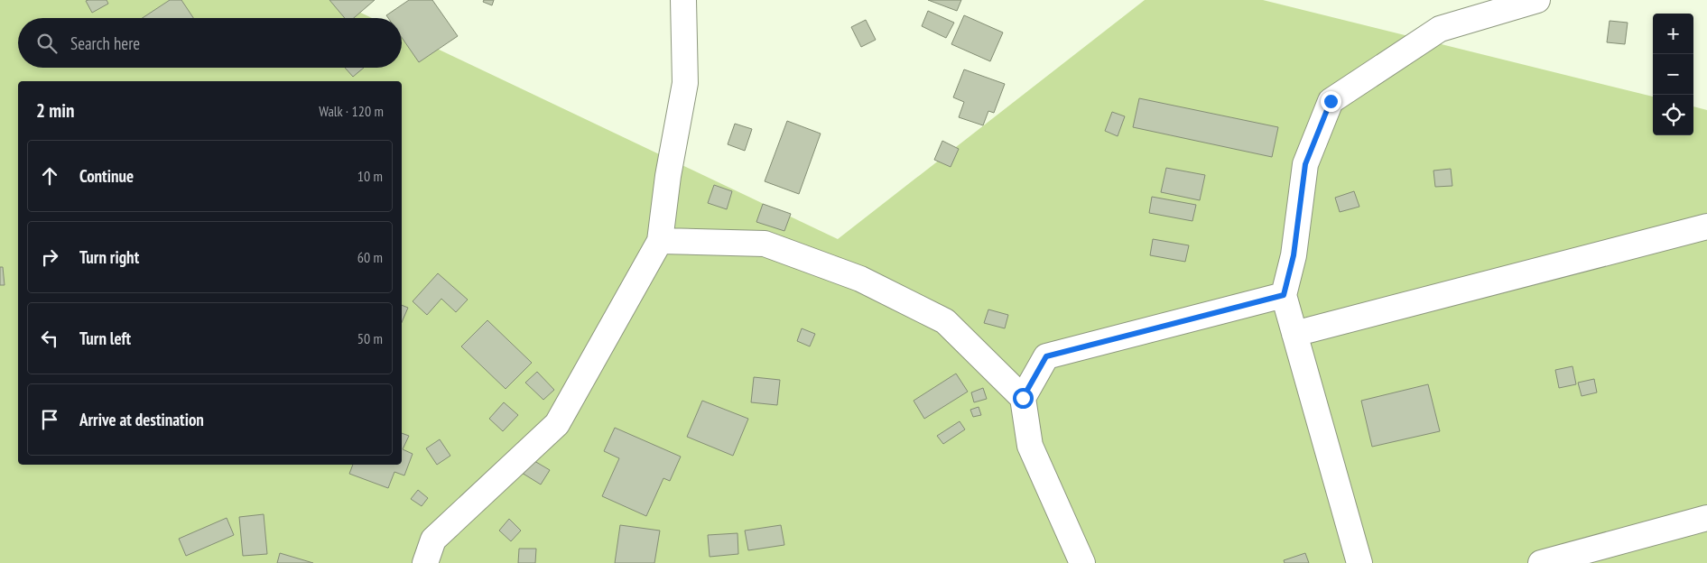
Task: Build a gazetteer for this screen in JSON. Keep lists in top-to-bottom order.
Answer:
{
  "page": {
    "map_buttons": ["+", "−"],
    "search": "Search here",
    "heading": ["2 min", "Walk · 120 m"],
    "list": [
      ["Continue", "10 m"],
      ["Turn right", "60 m"],
      ["Turn left", "50 m"],
      "Arrive at destination"
    ]
  }
}
